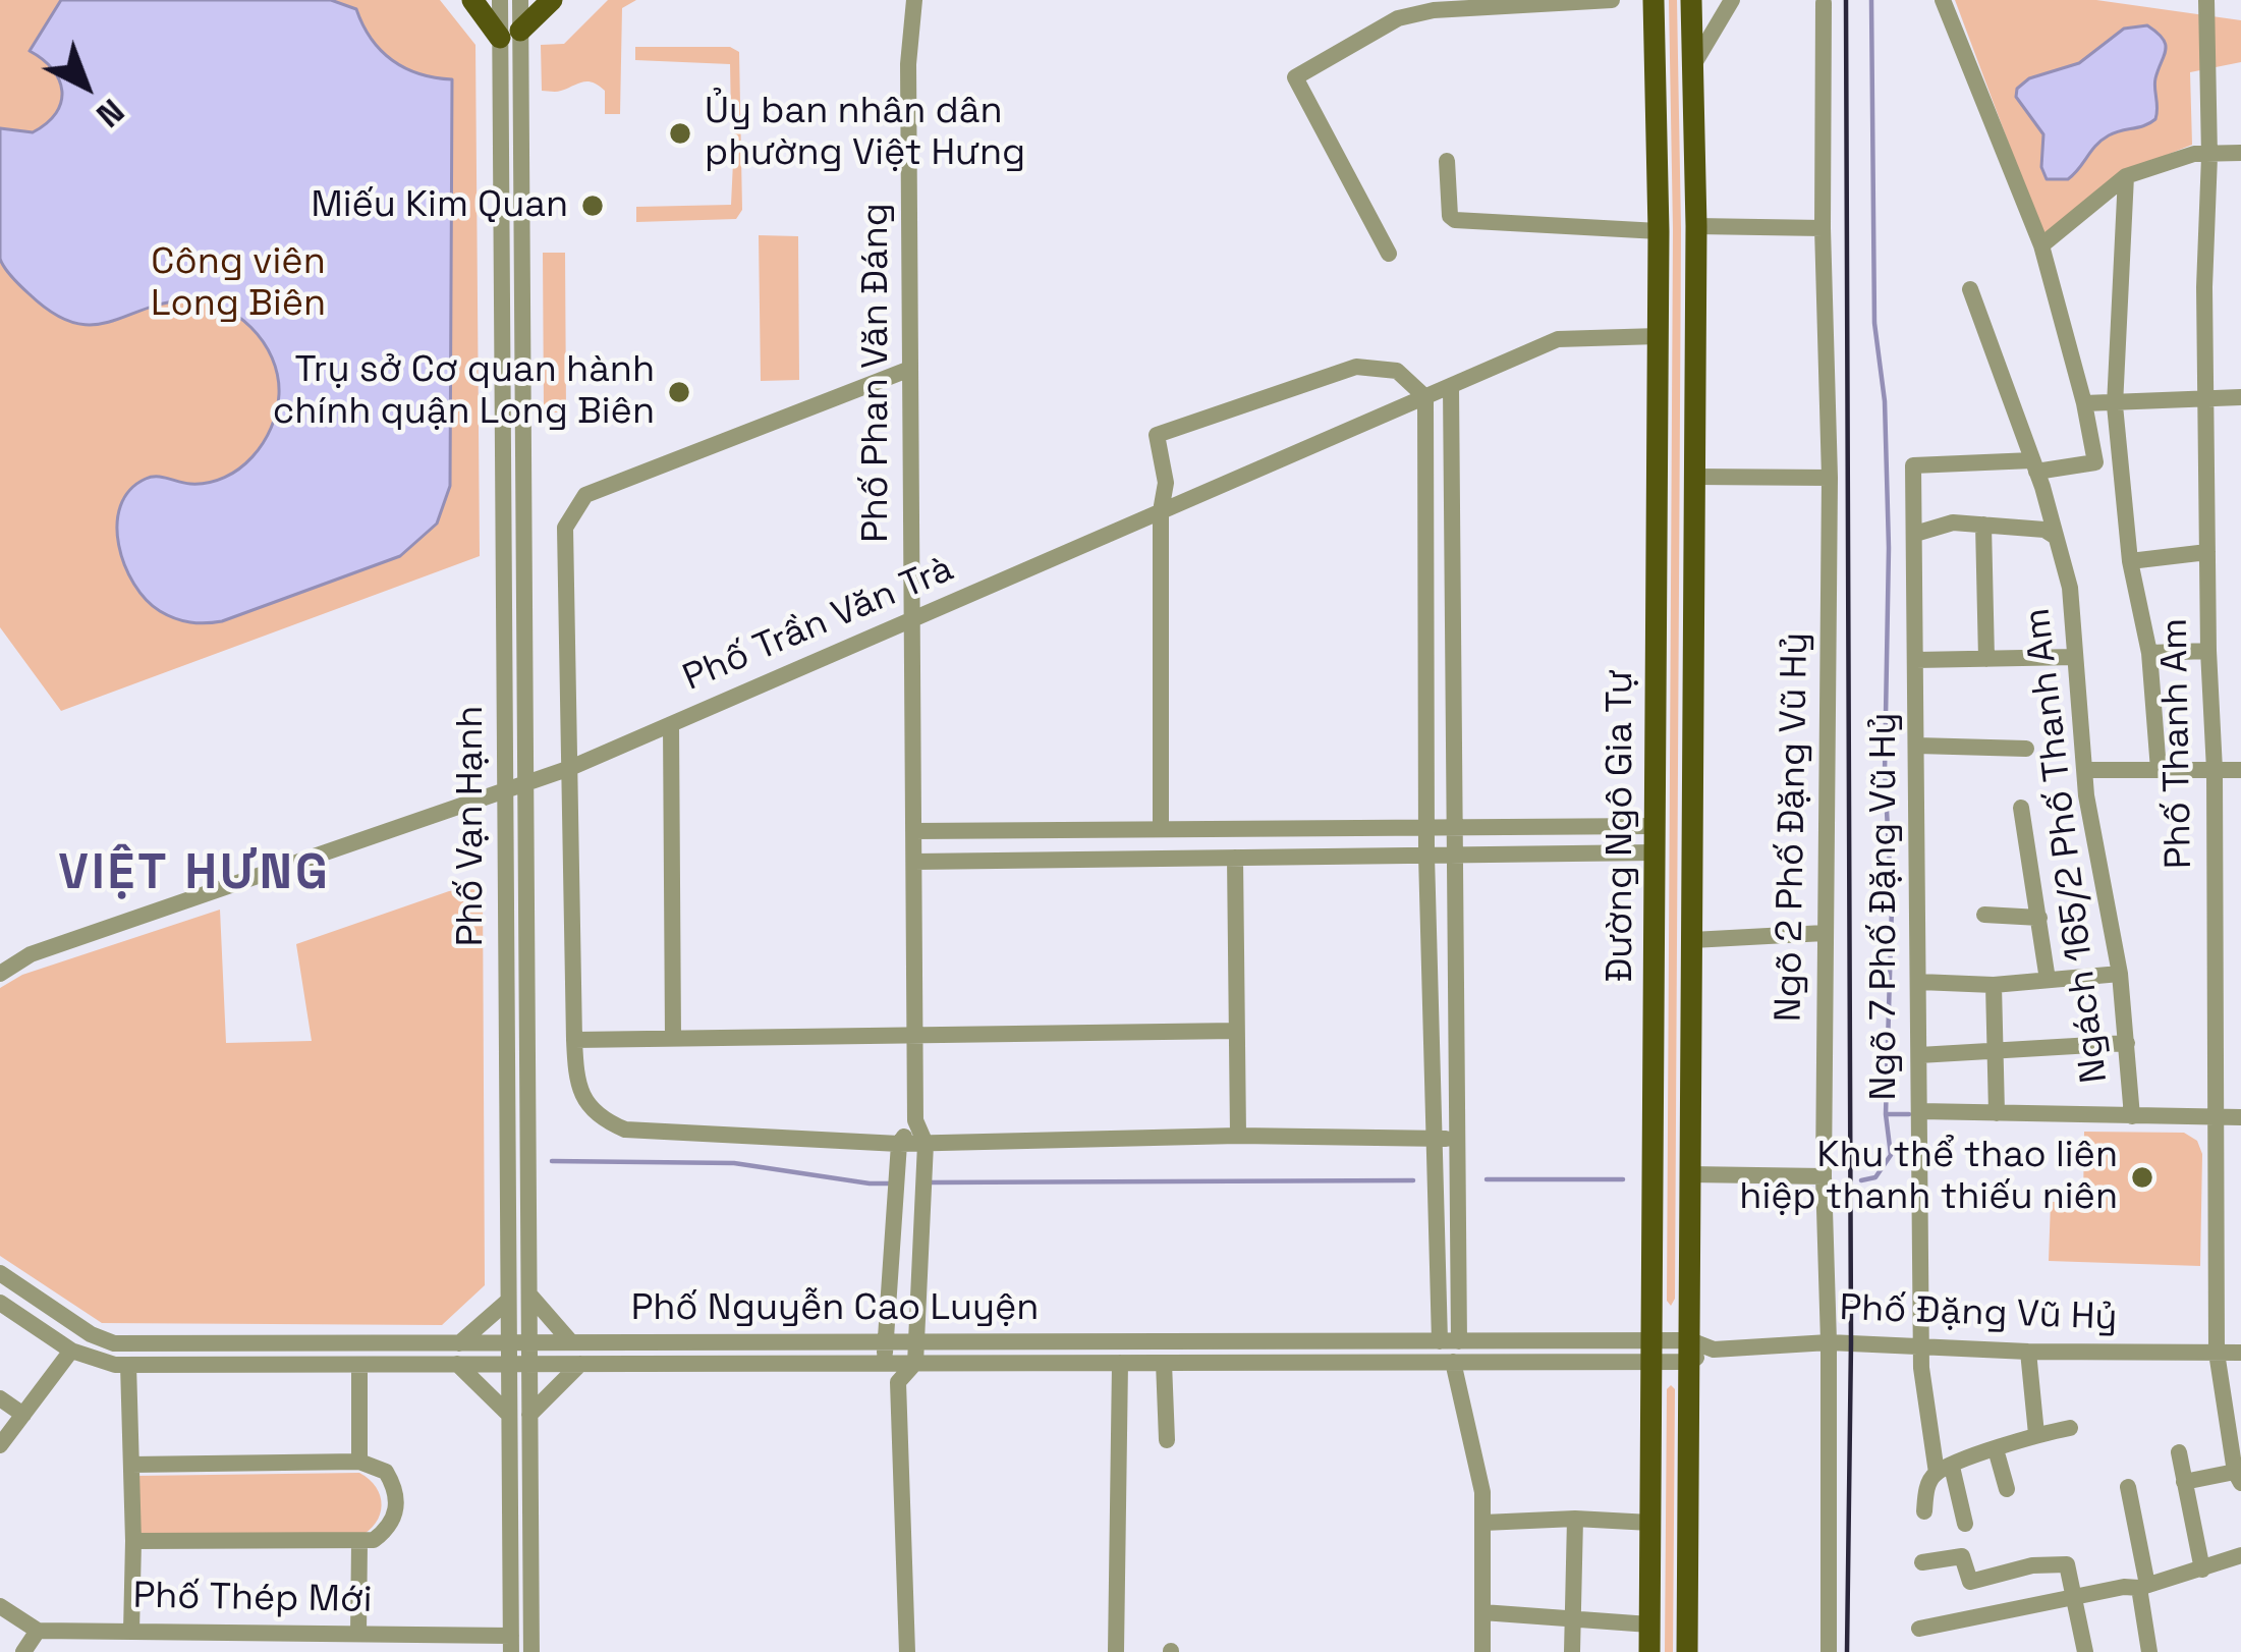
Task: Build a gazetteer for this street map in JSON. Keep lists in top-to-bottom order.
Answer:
{
  "streets": {
    "main road": ["Đường Ngô Gia Tự"],
    "street": [
      "Phố Phan Văn Đáng",
      "Phố Trần Văn Trà",
      "Phố Thanh Am",
      "Phố Vạn Hạnh",
      "Ngõ 2 Phố Đặng Vũ Hỷ",
      "Ngách 165/2 Phố Thanh Am",
      "Ngõ 7 Phố Đặng Vũ Hỷ",
      "Phố Nguyễn Cao Luyện",
      "Phố Đặng Vũ Hỷ",
      "Phố Thép Mới"
    ]
  },
  "crossings": [
    ["Phố Phan Văn Đáng", "Phố Trần Văn Trà"],
    ["Phố Phan Văn Đáng", "Phố Nguyễn Cao Luyện"],
    ["Phố Trần Văn Trà", "Phố Vạn Hạnh"],
    ["Phố Trần Văn Trà", "Đường Ngô Gia Tự"],
    ["Phố Thanh Am", "Phố Đặng Vũ Hỷ"],
    ["Phố Vạn Hạnh", "Phố Nguyễn Cao Luyện"],
    ["Phố Vạn Hạnh", "Phố Thép Mới"],
    ["Đường Ngô Gia Tự", "Phố Nguyễn Cao Luyện"],
    ["Đường Ngô Gia Tự", "Phố Đặng Vũ Hỷ"],
    ["Ngõ 2 Phố Đặng Vũ Hỷ", "Phố Đặng Vũ Hỷ"],
    ["Ngách 165/2 Phố Thanh Am", "Ngõ 7 Phố Đặng Vũ Hỷ"],
    ["Ngõ 7 Phố Đặng Vũ Hỷ", "Phố Đặng Vũ Hỷ"],
    ["Phố Nguyễn Cao Luyện", "Phố Đặng Vũ Hỷ"]
  ],
  "districts": ["VIỆT HƯNG"],
  "parks": ["Công viên Long Biên"],
  "places": [
    "Ủy ban nhân dân phường Việt Hưng",
    "Miếu Kim Quan",
    "Trụ sở Cơ quan hành chính quận Long Biên",
    "Khu thể thao liên hiệp thanh thiếu niên"
  ],
  "north": "bottom right"
}
